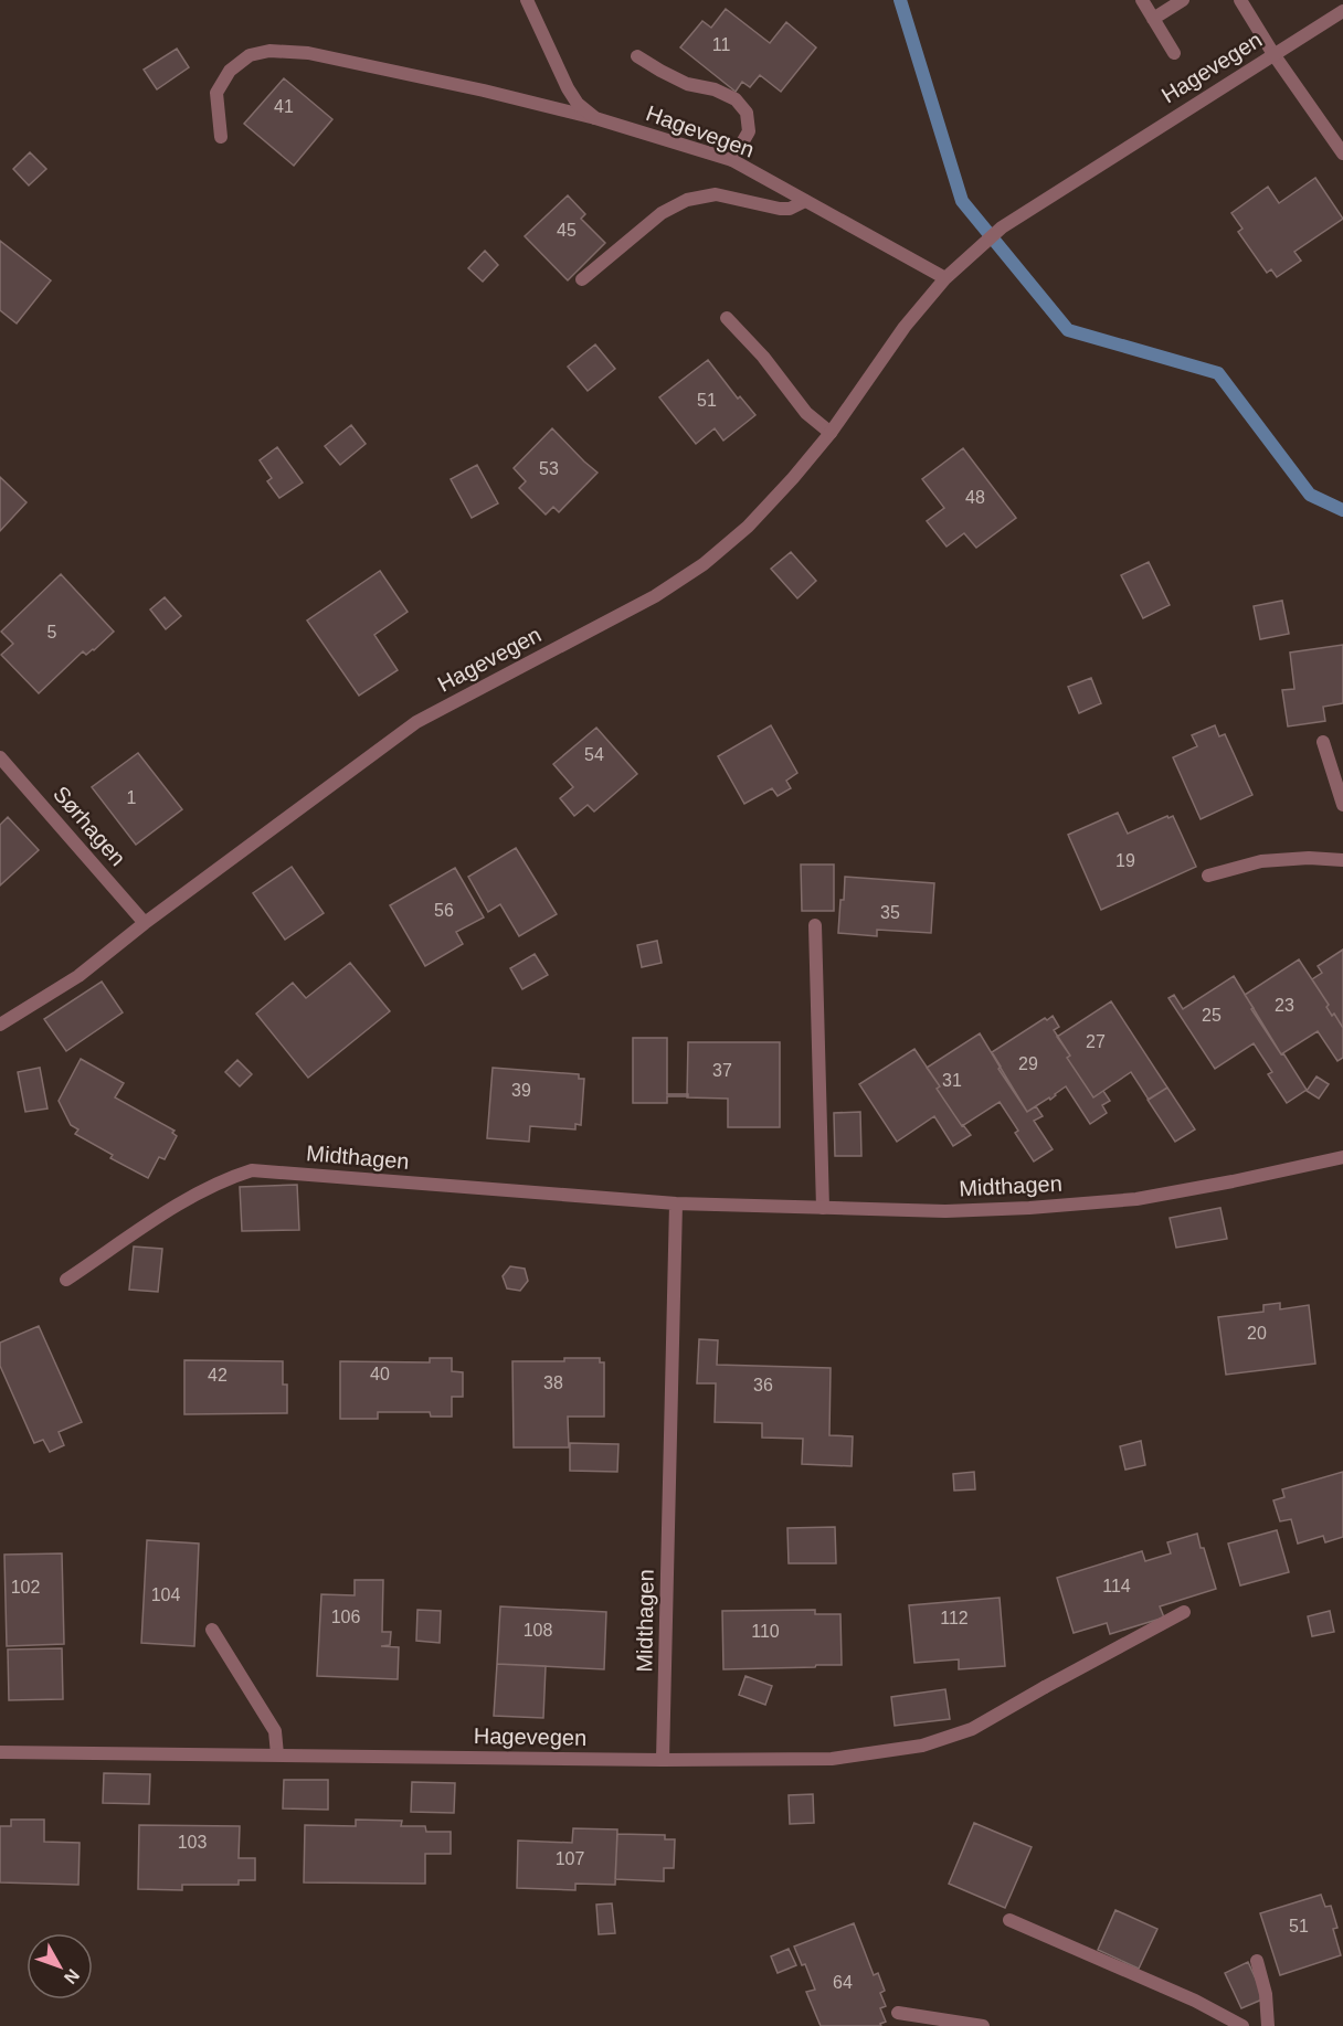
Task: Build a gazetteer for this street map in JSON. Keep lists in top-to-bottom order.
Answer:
{
  "streets": {
    "street": ["Hagevegen", "Sørhagen", "Midthagen"]
  },
  "crossings": [
    ["Hagevegen", "Sørhagen"],
    ["Hagevegen", "Midthagen"]
  ],
  "house_numbers": [
    "11",
    "41",
    "45",
    "51",
    "53",
    "48",
    "5",
    "54",
    "1",
    "19",
    "56",
    "35",
    "23",
    "25",
    "27",
    "29",
    "37",
    "31",
    "39",
    "20",
    "40",
    "42",
    "38",
    "36",
    "114",
    "102",
    "104",
    "106",
    "112",
    "108",
    "110",
    "103",
    "107",
    "51",
    "64"
  ],
  "north": "bottom right"
}
